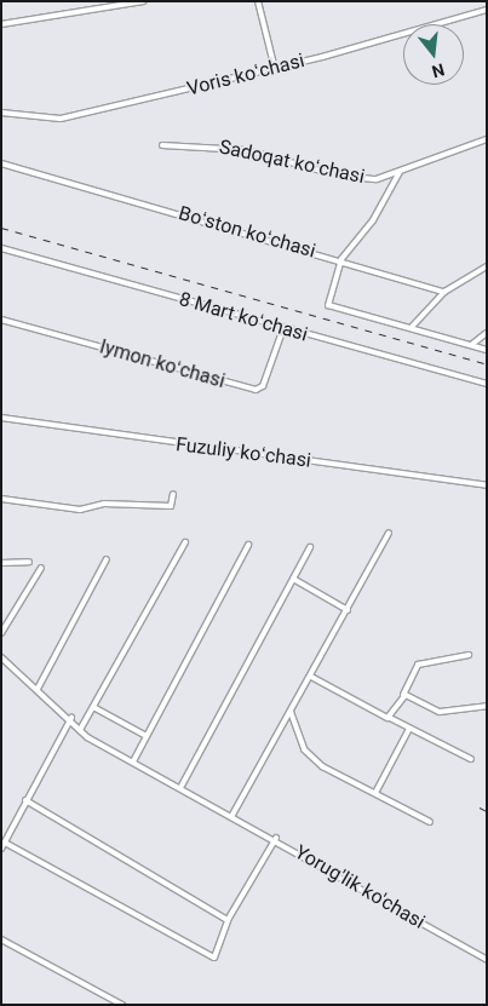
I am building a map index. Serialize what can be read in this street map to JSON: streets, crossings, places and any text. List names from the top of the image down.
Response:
{
  "streets": {
    "street": [
      "Voris koʻchasi",
      "Sadoqat koʻchasi",
      "Boʻston koʻchasi",
      "8 Mart koʻchasi",
      "Iymon koʻchasi",
      "Fuzuliy koʻchasi",
      "Yorug'lik ko'chasi"
    ]
  },
  "crossings": [
    ["8 Mart koʻchasi", "Iymon koʻchasi"]
  ],
  "north": "bottom"
}
